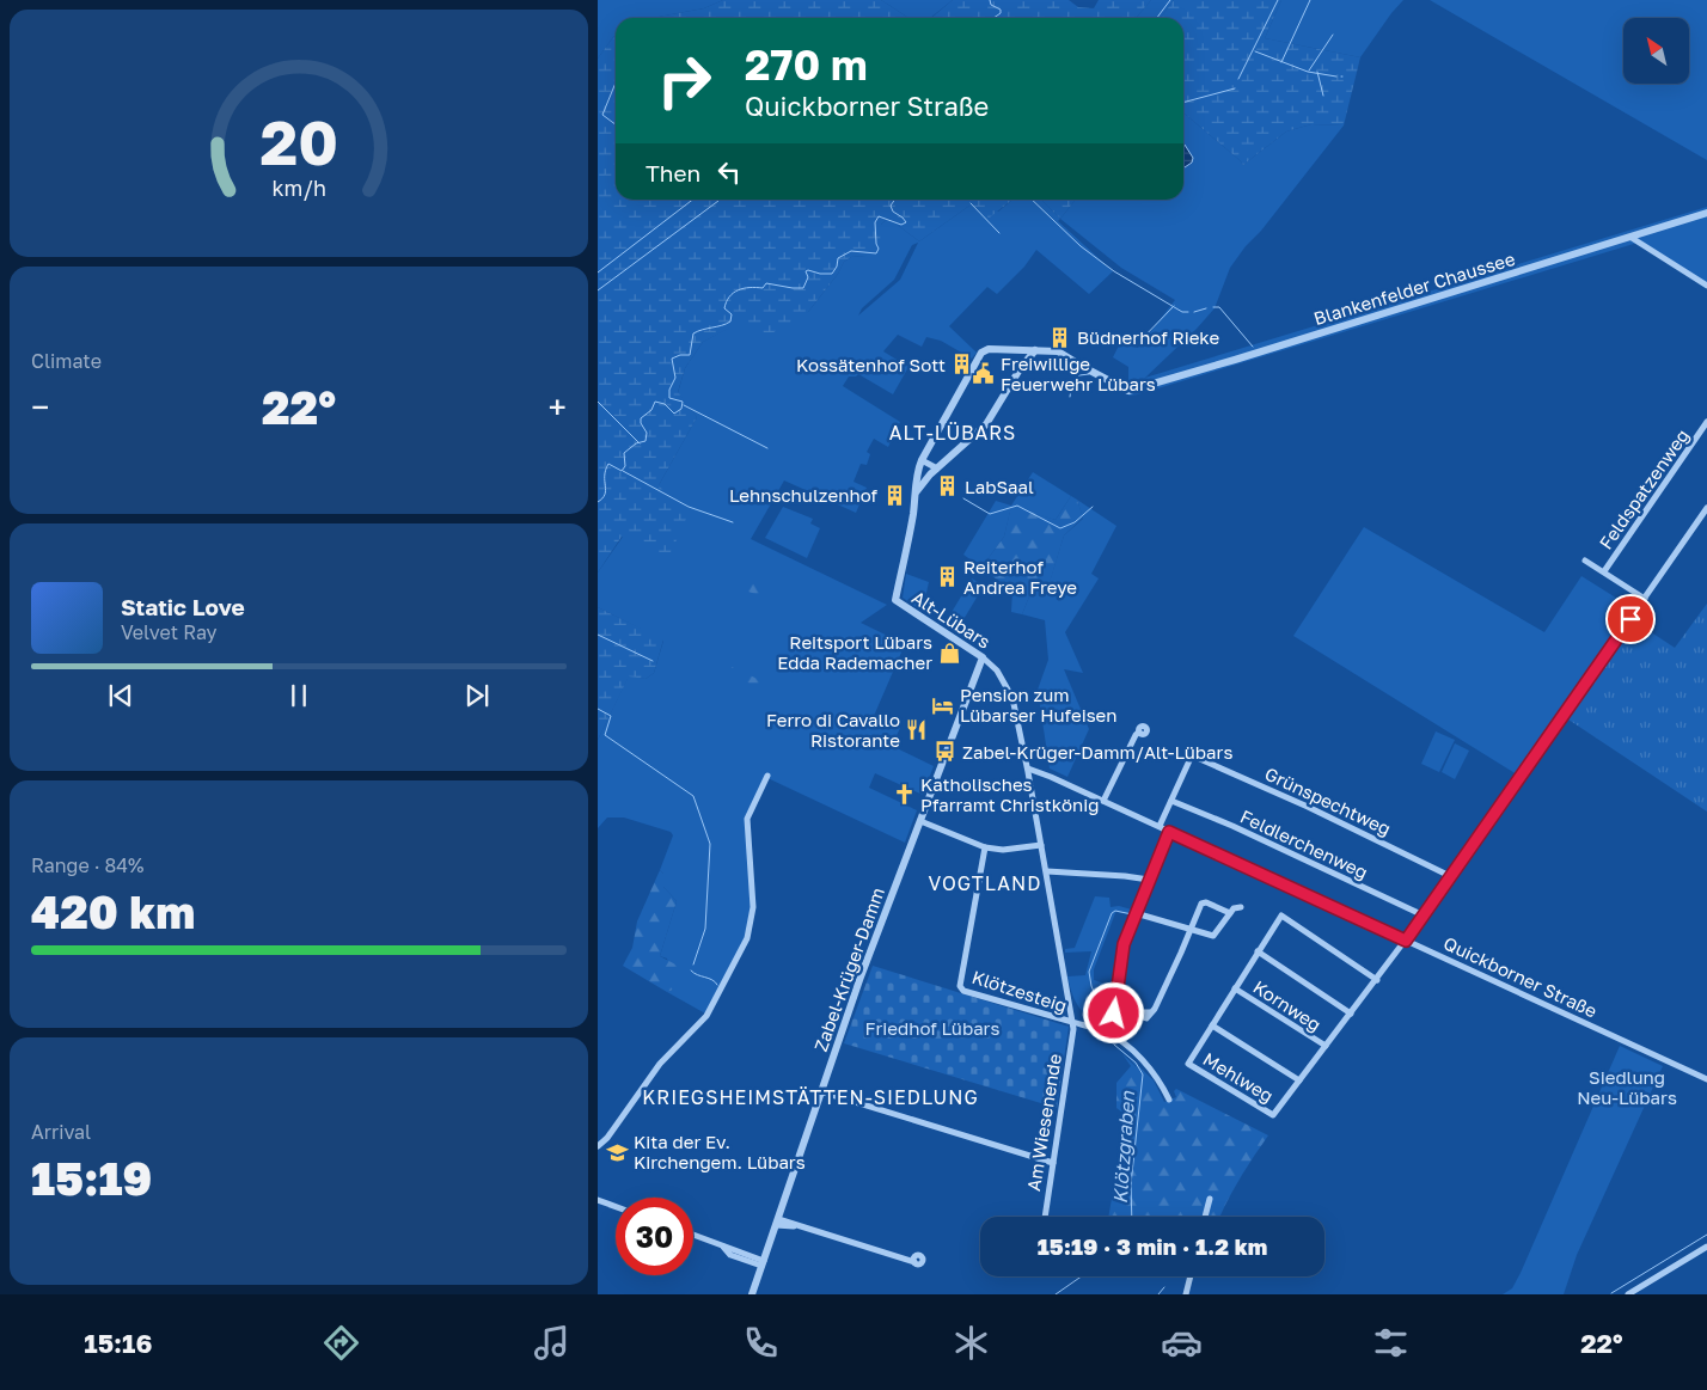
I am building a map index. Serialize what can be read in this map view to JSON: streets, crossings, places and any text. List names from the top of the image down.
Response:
{
  "streets": {
    "street": [
      "Blankenfelder Chaussee",
      "Feldspatzenweg",
      "Alt-Lübars",
      "Grünspechtweg",
      "Feldlerchenweg",
      "Zabel-Krüger-Damm",
      "Quickborner Straße",
      "Klötzesteig",
      "Kornweg",
      "Mehlweg",
      "Am Wiesenende"
    ]
  },
  "crossings": [
    ["Blankenfelder Chaussee", "Alt-Lübars"],
    ["Alt-Lübars", "Zabel-Krüger-Damm"],
    ["Alt-Lübars", "Quickborner Straße"],
    ["Alt-Lübars", "Am Wiesenende"],
    ["Grünspechtweg", "Feldlerchenweg"],
    ["Klötzesteig", "Am Wiesenende"]
  ],
  "districts": ["ALT-LÜBARS", "VOGTLAND", "KRIEGSHEIMSTÄTTEN-SIEDLUNG"],
  "water": ["Klötzgraben"],
  "parks": ["Friedhof Lübars", "Siedlung Neu-Lübars"],
  "places": {
    "building": [
      "Büdnerhof Rieke",
      "Kossätenhof Sott",
      "LabSaal",
      "Lehnschulzenhof",
      "Reiterhof Andrea Freye"
    ],
    "public building": ["Freiwillige Feuerwehr Lübars"],
    "shop": ["Reitsport Lübars Edda Rademacher"],
    "hotel": ["Pension zum Lübarser Hufeisen"],
    "restaurant": ["Ferro di Cavallo Ristorante"],
    "bus stop": ["Zabel-Krüger-Damm/Alt-Lübars"],
    "church": ["Katholisches Pfarramt Christkönig"],
    "school or university": ["Kita der Ev. Kirchengem. Lübars"]
  },
  "north": "top left",
  "page": {
    "turn": ["270 m", "Quickborner Straße"],
    "then": "Then",
    "tile": [
      "Climate",
      ["Range · 84%", "420 km"],
      ["Arrival", "15:19"]
    ],
    "heat": ["−", "22°", "+"],
    "song": ["Static Love", "Velvet Ray"],
    "limit": "30",
    "trip": "15:19 · 3 min · 1.2 km",
    "tabs": ["15:16", "22°"],
    "gauge": ["20", "km/h"]
  }
}
